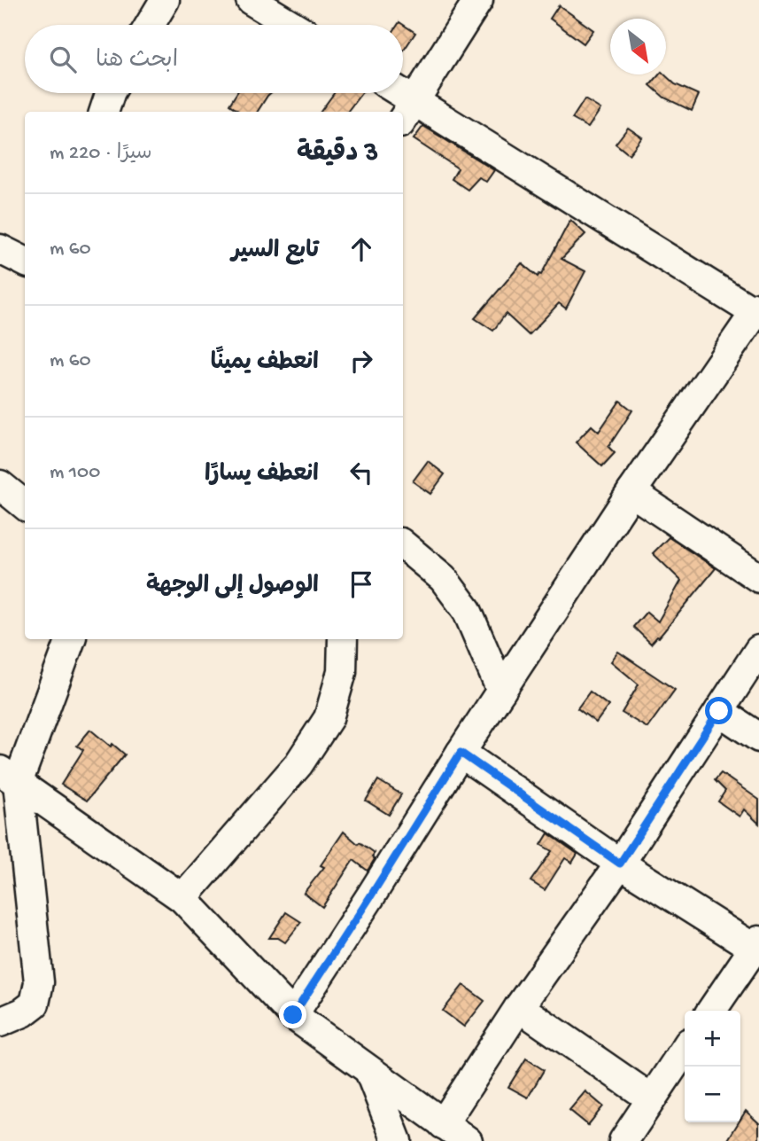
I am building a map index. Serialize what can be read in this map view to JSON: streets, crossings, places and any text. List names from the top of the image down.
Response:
{
  "north": "bottom right",
  "page": {
    "search": "ابحث هنا",
    "heading": ["3 دقيقة", "سيرًا · 220 m"],
    "list": [
      ["تابع السير", "60 m"],
      ["انعطف يمينًا", "60 m"],
      ["انعطف يسارًا", "100 m"],
      "الوصول إلى الوجهة"
    ],
    "map_buttons": ["+", "−"]
  }
}
